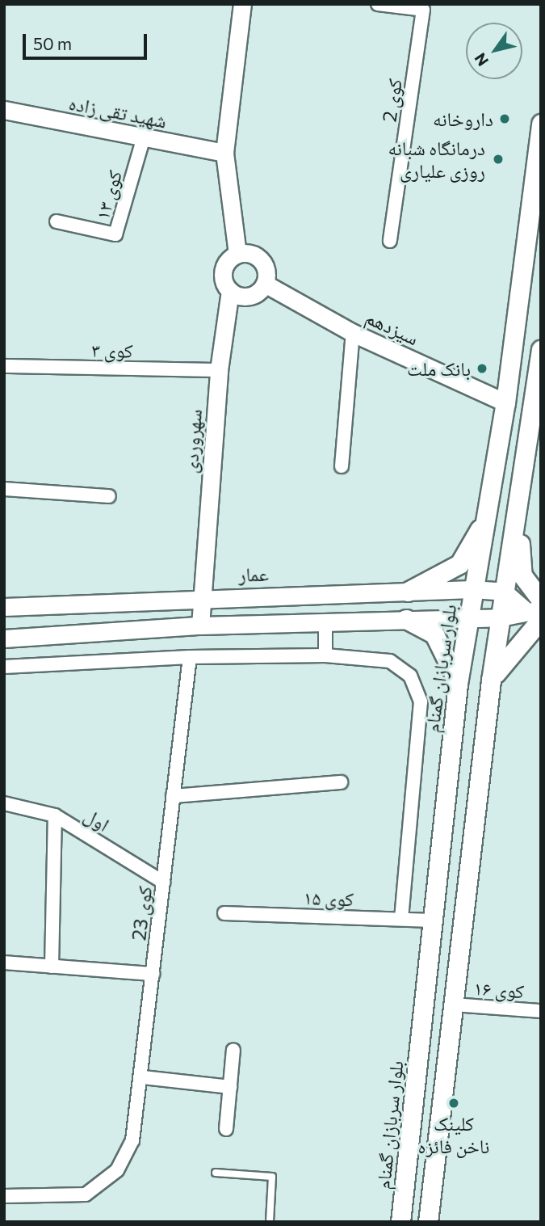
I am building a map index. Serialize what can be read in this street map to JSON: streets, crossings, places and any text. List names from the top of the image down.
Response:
{
  "streets": {
    "main road": ["بلوار سربازان گمنام"],
    "street": [
      "کوی 2",
      "شهید تقی زاده",
      "کوی ۱۳",
      "سیزدهم",
      "کوی ۳",
      "سهروردی",
      "عمار",
      "اول",
      "کوی ۱۵",
      "کوی 23",
      "کوی ۱۶"
    ]
  },
  "crossings": [
    ["شهید تقی زاده", "کوی ۱۳"],
    ["سیزدهم", "سهروردی"],
    ["سیزدهم", "بلوار سربازان گمنام"],
    ["کوی ۳", "سهروردی"],
    ["سهروردی", "عمار"],
    ["عمار", "بلوار سربازان گمنام"],
    ["بلوار سربازان گمنام", "کوی ۱۵"],
    ["اول", "کوی 23"]
  ],
  "places": [
    "داروخانه",
    "درمانگاه شبانه روزی علیاری",
    "بانک ملت",
    "کلینک ناخن فائزه"
  ],
  "scale_bar": "50 m",
  "north": "bottom left"
}
